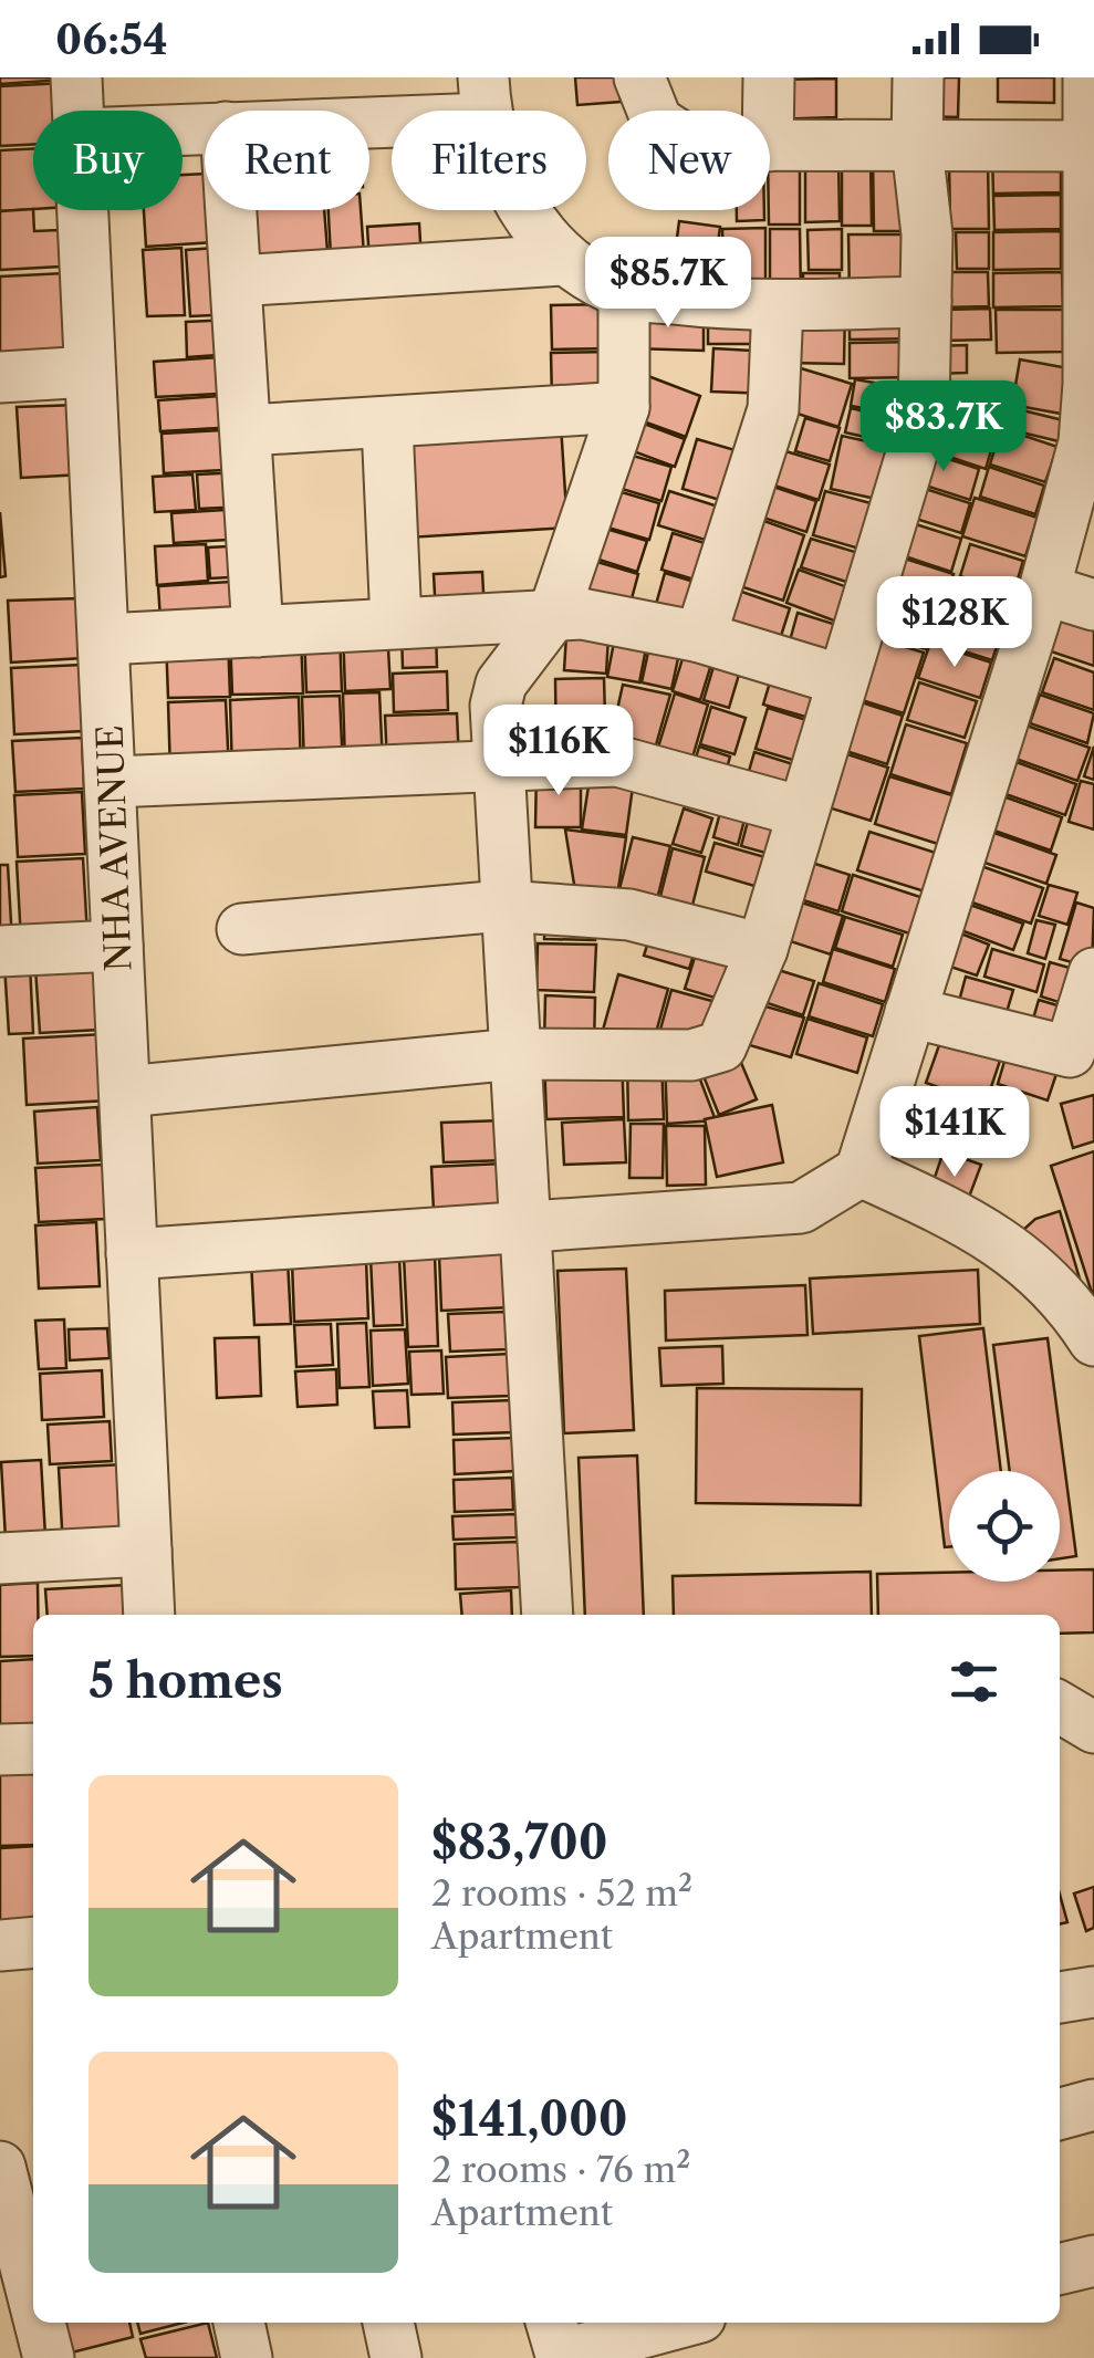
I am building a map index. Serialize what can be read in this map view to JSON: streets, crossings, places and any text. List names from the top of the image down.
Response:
{
  "streets": {
    "street": ["NHA AVENUE"]
  },
  "page": {
    "status": "06:54",
    "chip": [
      "Buy",
      "Rent",
      "Filters",
      "New"
    ],
    "price": [
      "$85.7K",
      "$83.7K",
      "$128K",
      "$116K",
      "$141K"
    ],
    "heading": "5 homes",
    "list": [
      {
        "name": "$83,700",
        "note": "2 rooms · 52 m² · Apartment"
      },
      {
        "name": "$141,000",
        "note": "2 rooms · 76 m² · Apartment"
      }
    ]
  }
}
